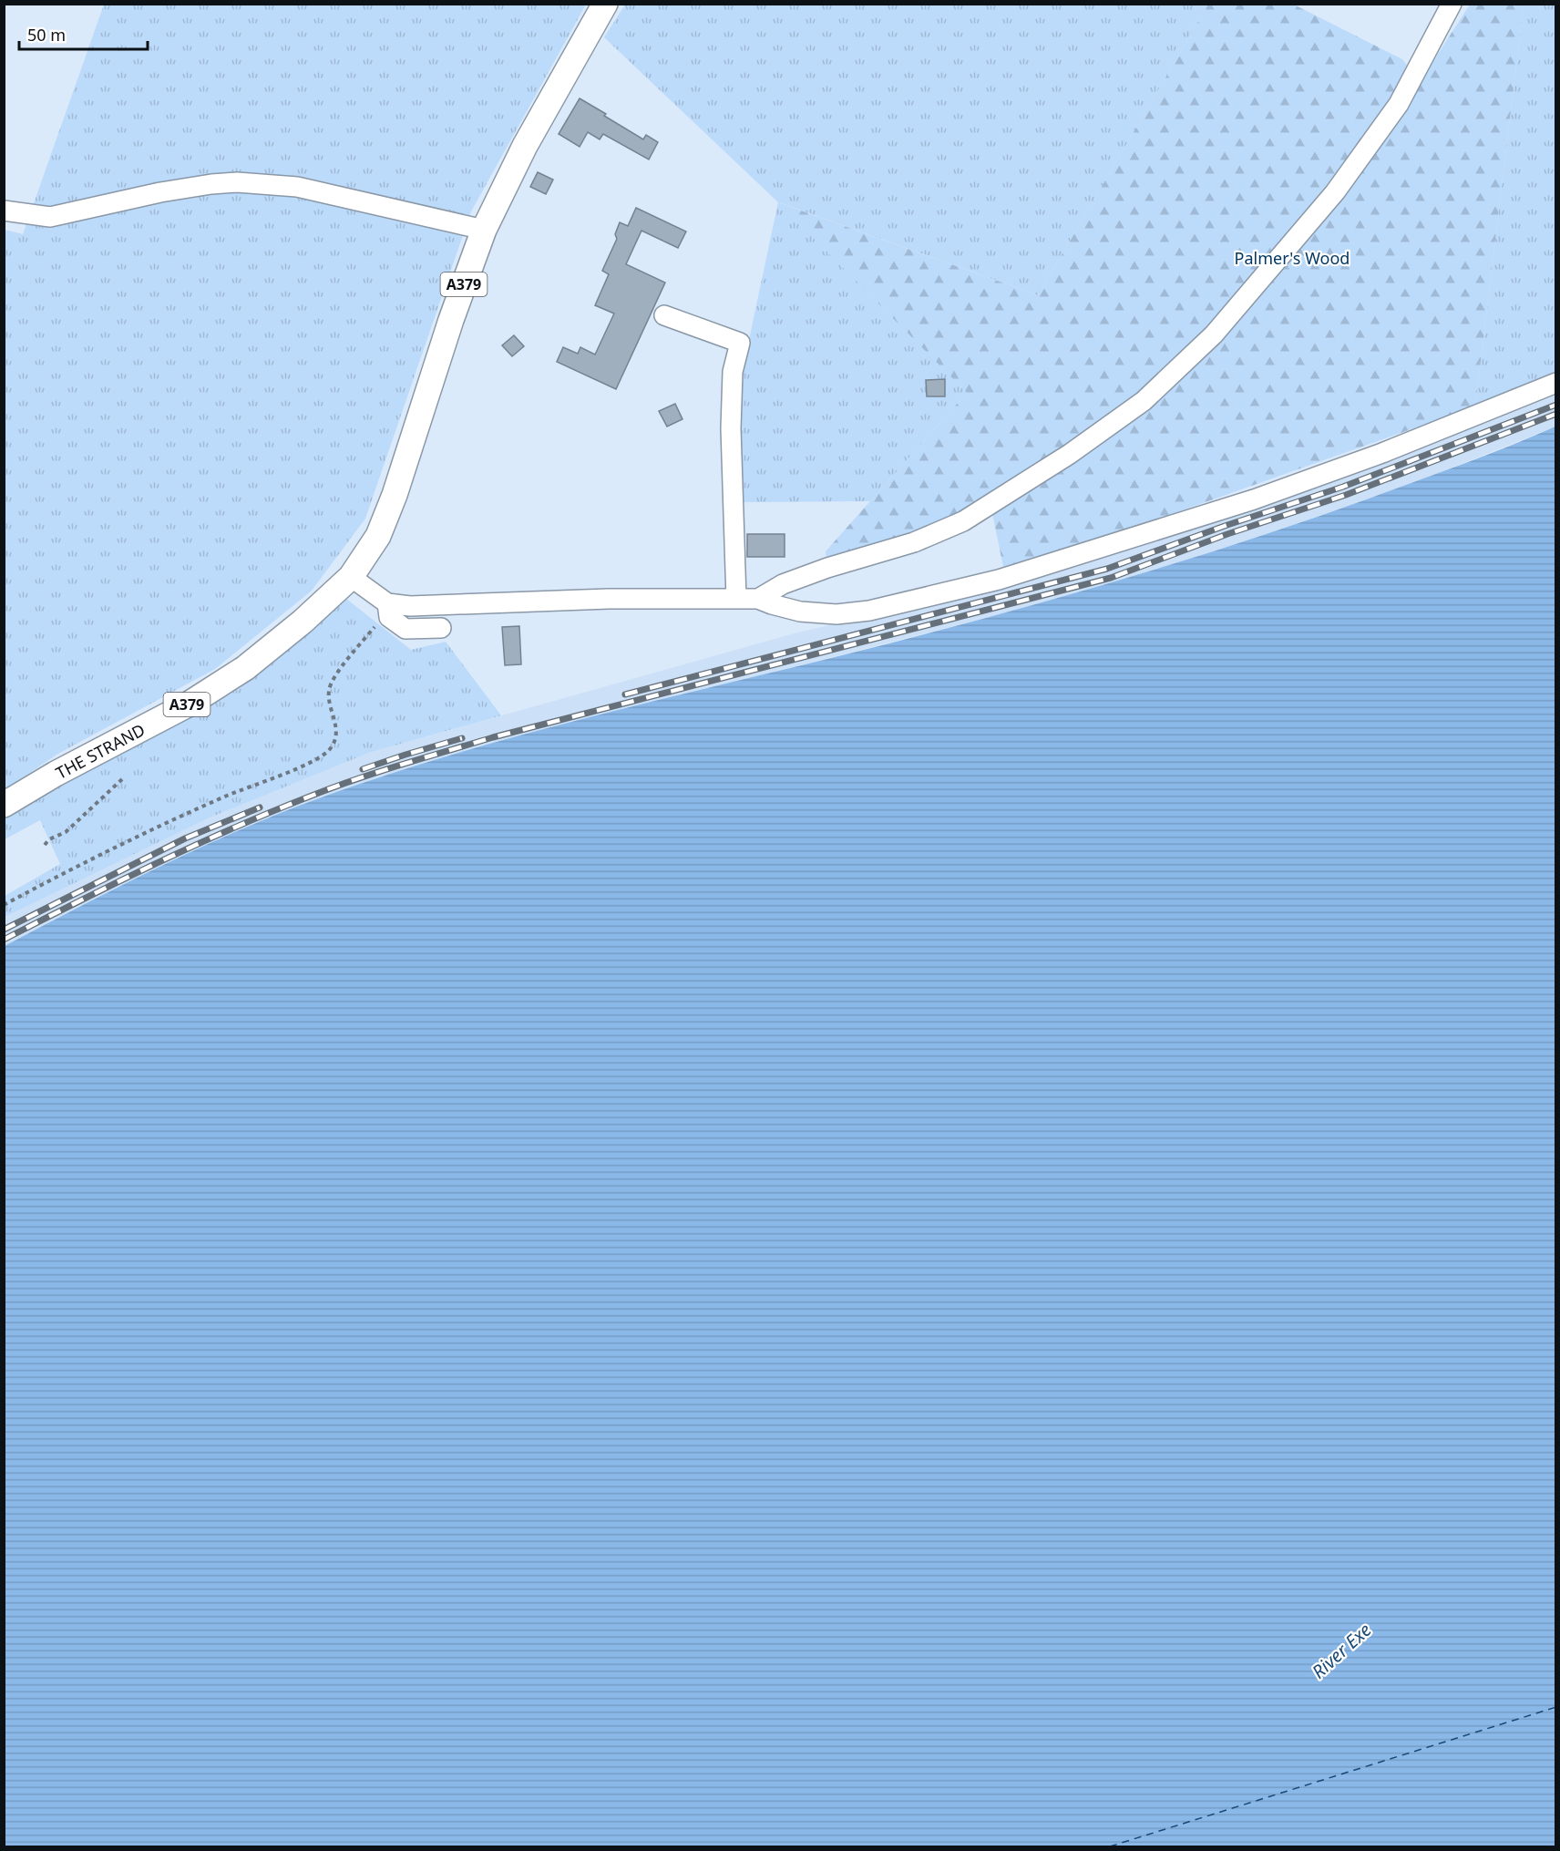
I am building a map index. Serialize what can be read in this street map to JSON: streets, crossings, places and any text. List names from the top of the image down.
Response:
{
  "streets": {
    "main road": ["A379", "THE STRAND"]
  },
  "crossings": [
    ["A379", "THE STRAND"]
  ],
  "water": ["River Exe"],
  "parks": ["Palmer's Wood"],
  "scale_bar": "50 m"
}
